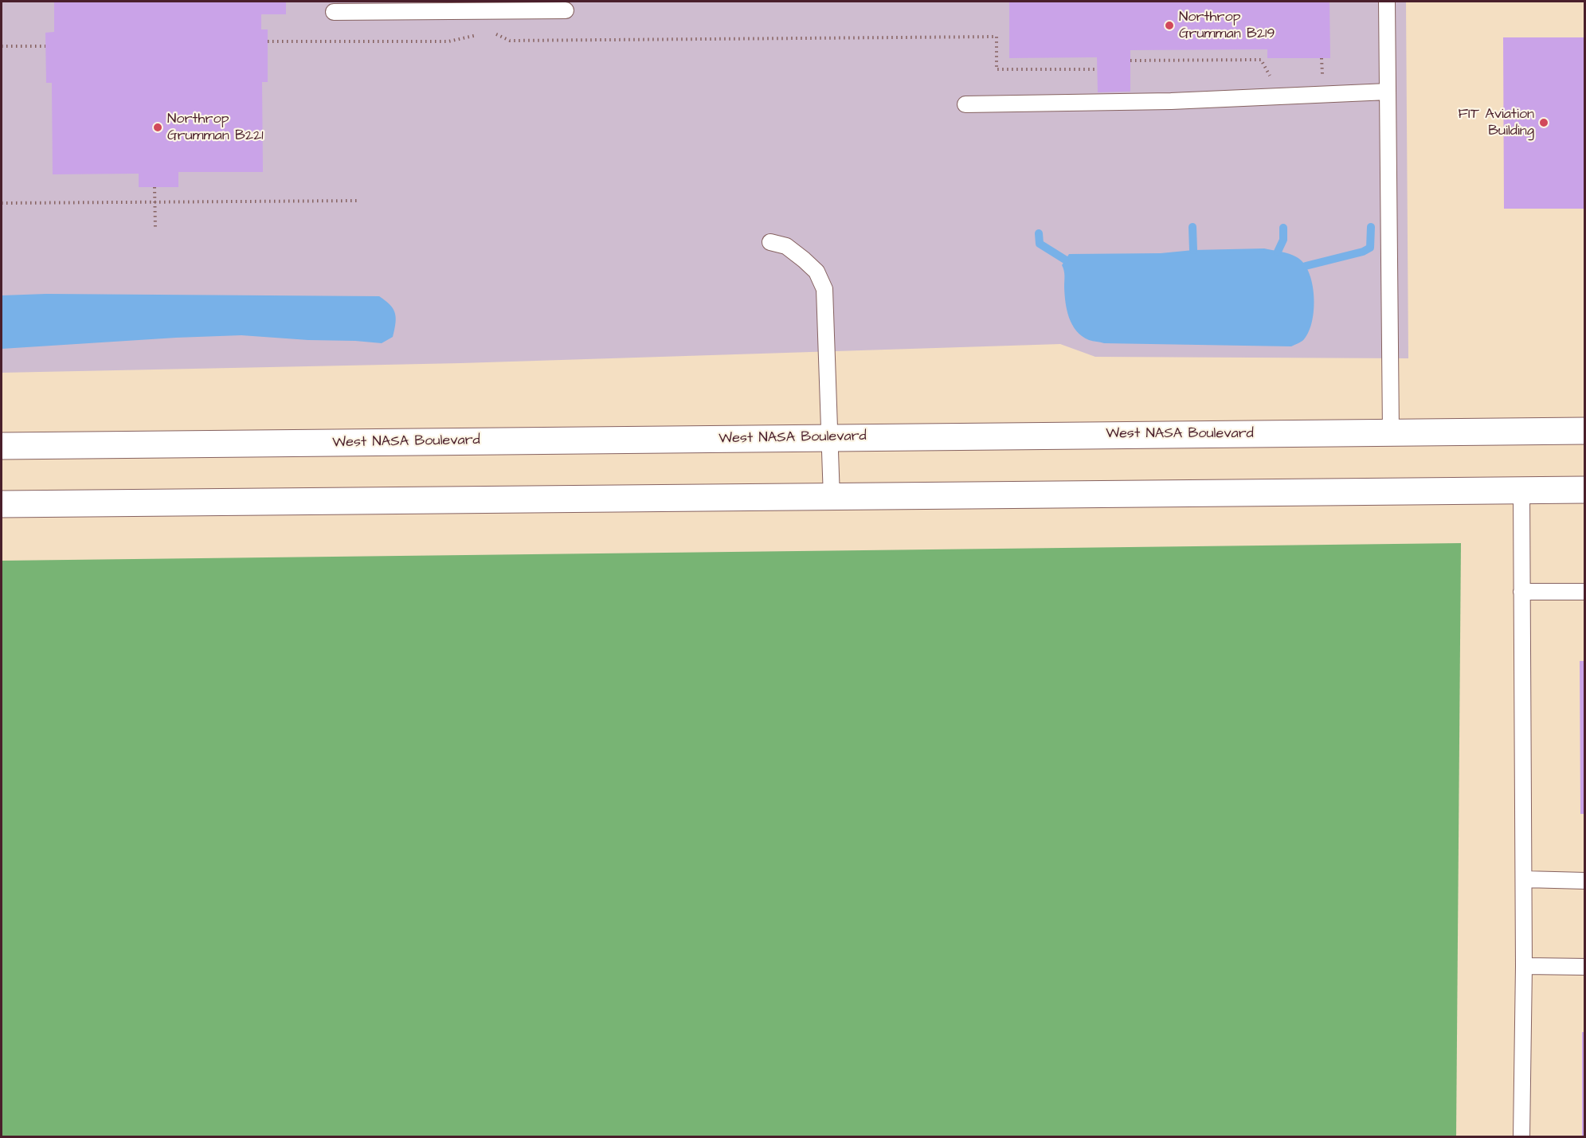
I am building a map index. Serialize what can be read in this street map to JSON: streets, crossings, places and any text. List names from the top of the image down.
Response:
{
  "streets": {
    "main road": ["West NASA Boulevard"]
  },
  "places": ["Northrop Grumman B219", "FIT Aviation Building", "Northrop Grumman B221"]
}
